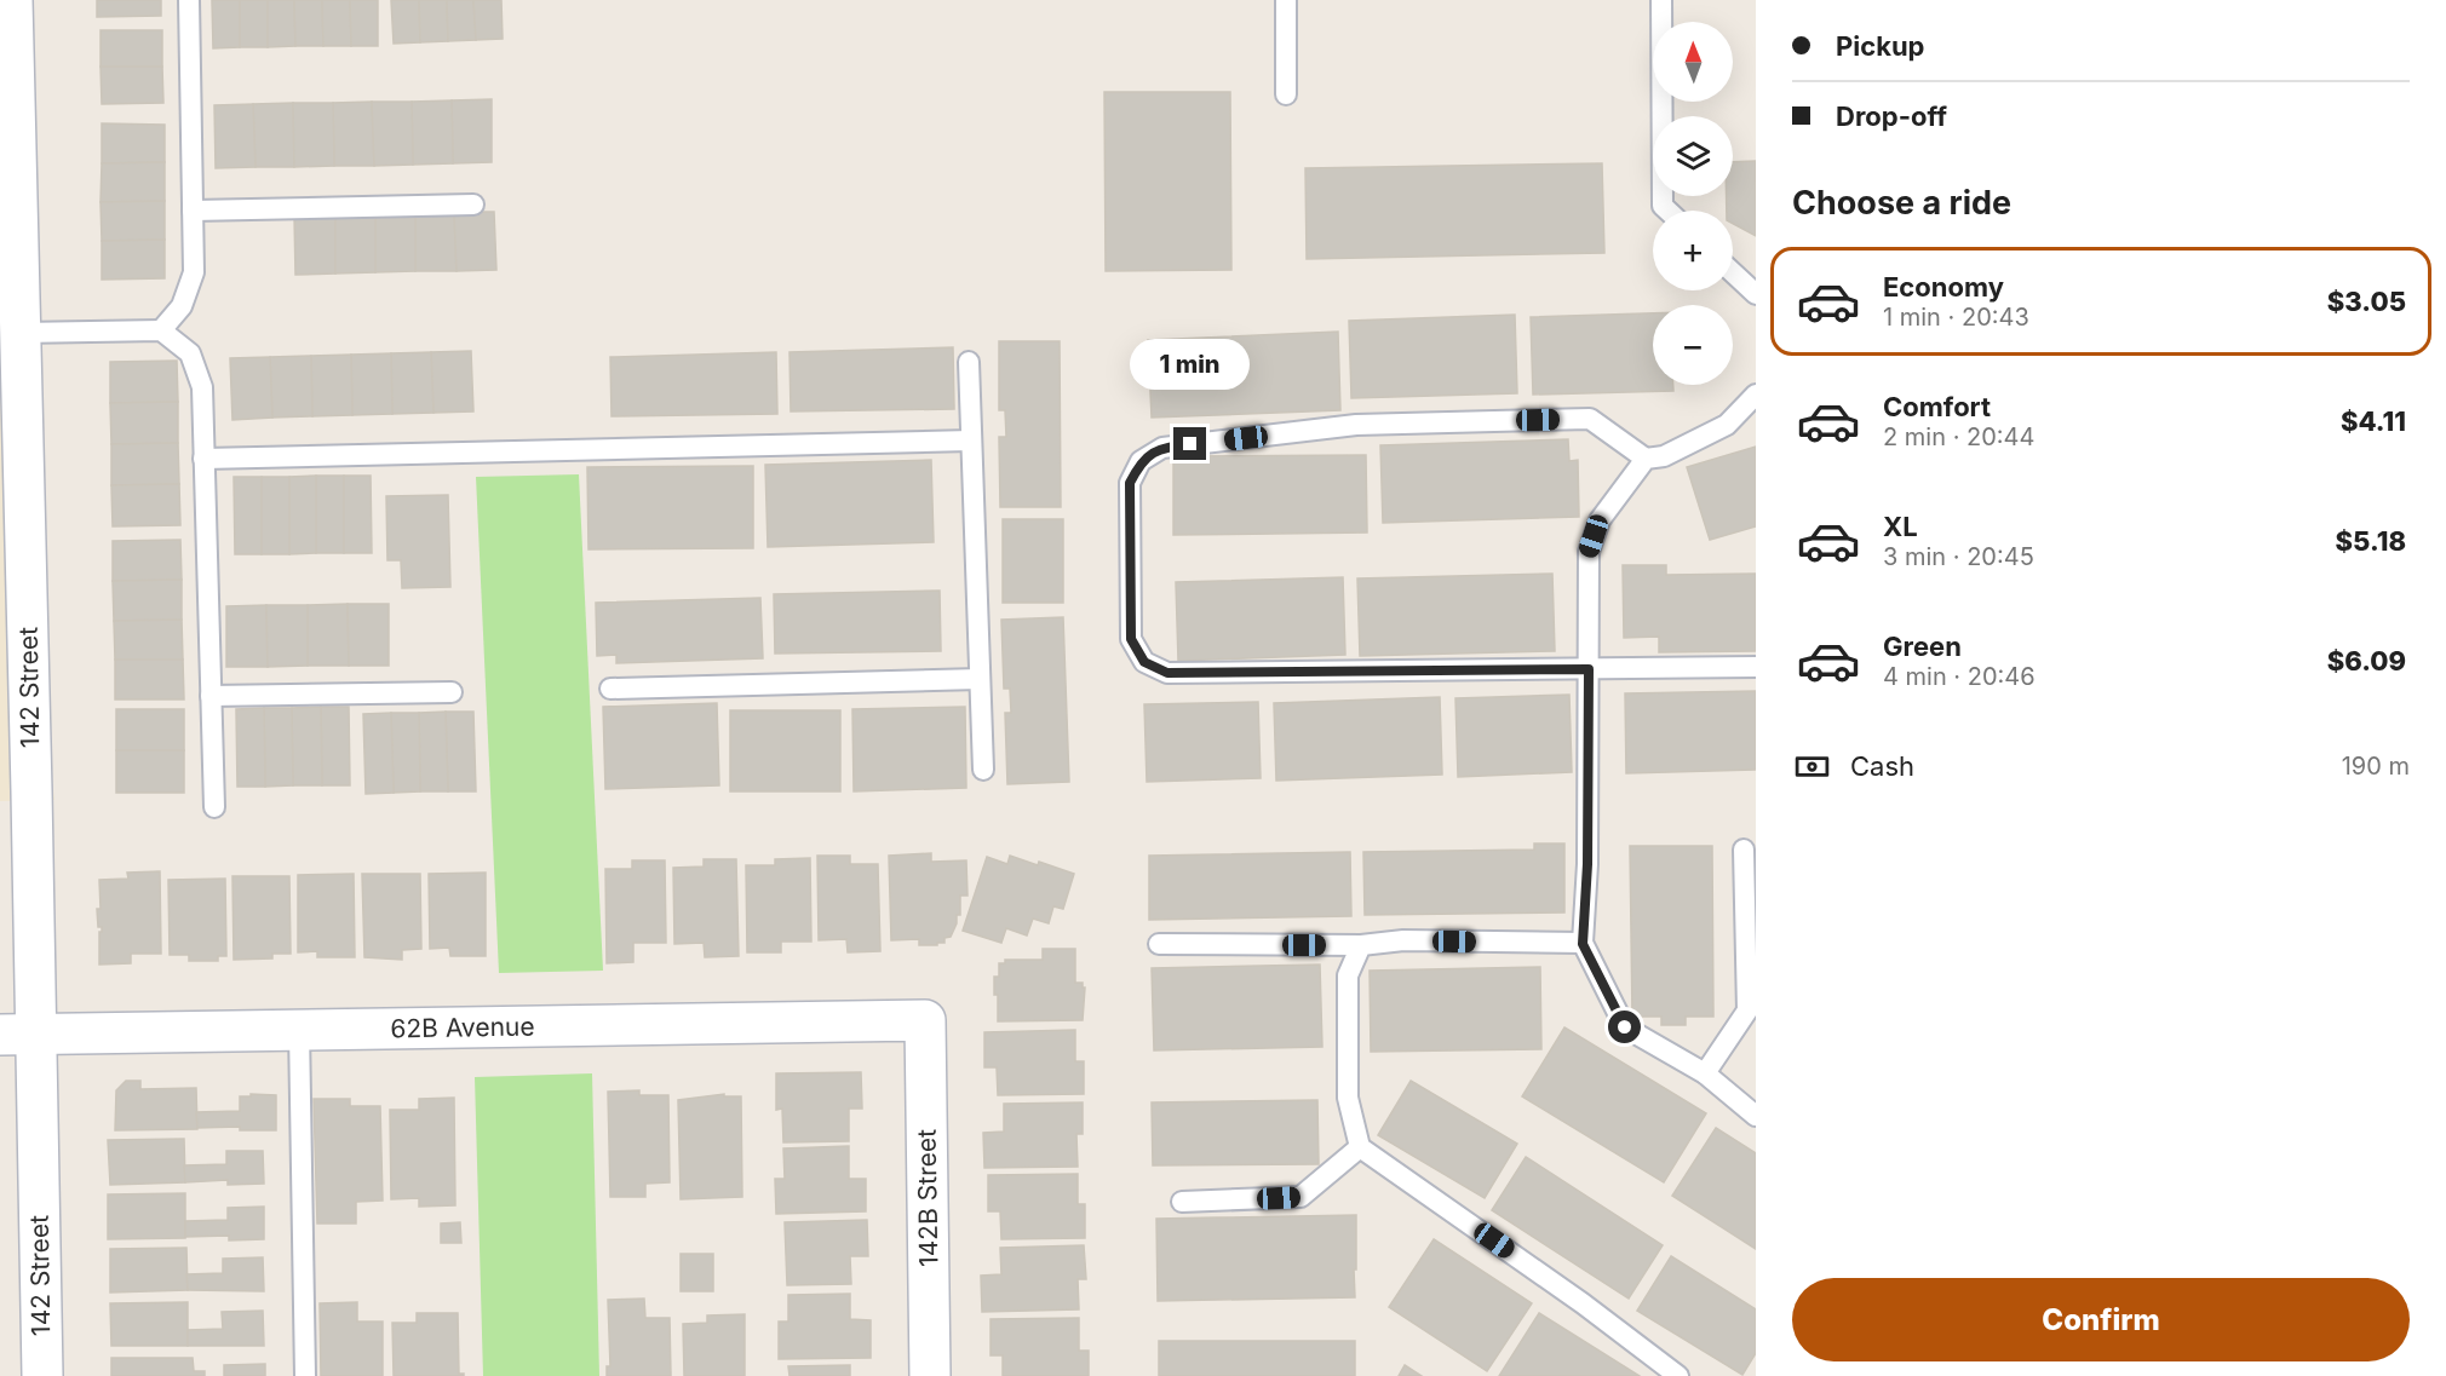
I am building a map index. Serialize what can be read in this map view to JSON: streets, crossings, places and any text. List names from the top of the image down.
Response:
{
  "streets": {
    "street": ["142 Street", "62B Avenue", "142B Street"]
  },
  "crossings": [
    ["142 Street", "62B Avenue"],
    ["62B Avenue", "142B Street"]
  ],
  "north": "top",
  "page": {
    "banner": ["Pickup", "Drop-off"],
    "map_buttons": ["+", "−"],
    "heading": "Choose a ride",
    "list": [
      {
        "name": "Economy",
        "note": "1 min · 20:43",
        "value": "$3.05"
      },
      {
        "name": "Comfort",
        "note": "2 min · 20:44",
        "value": "$4.11"
      },
      {
        "name": "XL",
        "note": "3 min · 20:45",
        "value": "$5.18"
      },
      {
        "name": "Green",
        "note": "4 min · 20:46",
        "value": "$6.09"
      }
    ],
    "bubble": "1 min",
    "pay": ["Cash", "190 m"],
    "buttons": "Confirm"
  }
}
